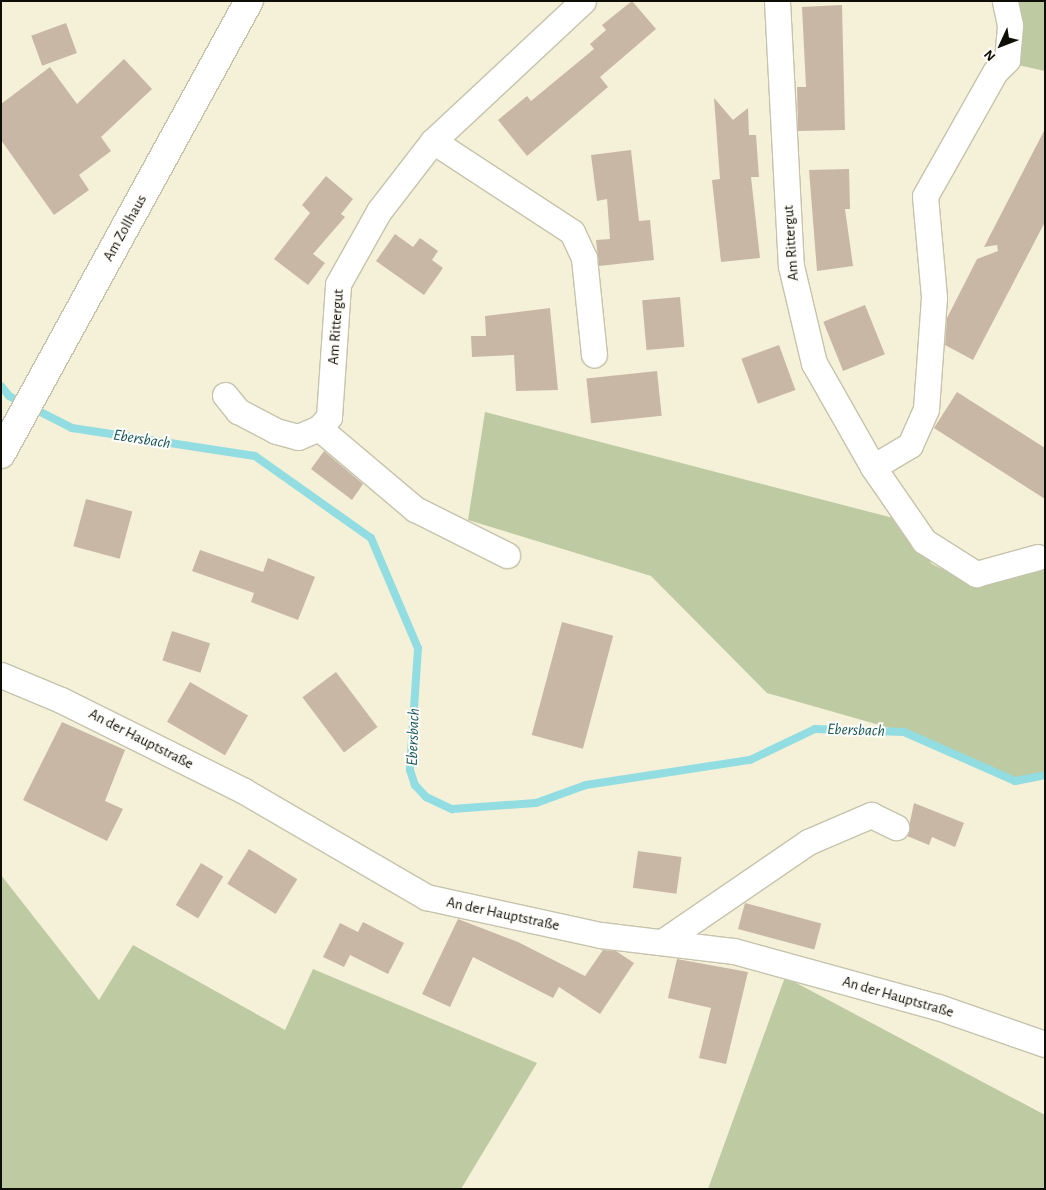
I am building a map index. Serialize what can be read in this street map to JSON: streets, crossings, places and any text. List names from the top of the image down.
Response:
{
  "streets": {
    "main road": ["Am Zollhaus"],
    "street": ["Am Rittergut", "An der Hauptstraße"]
  },
  "water": ["Ebersbach"],
  "north": "bottom left"
}
